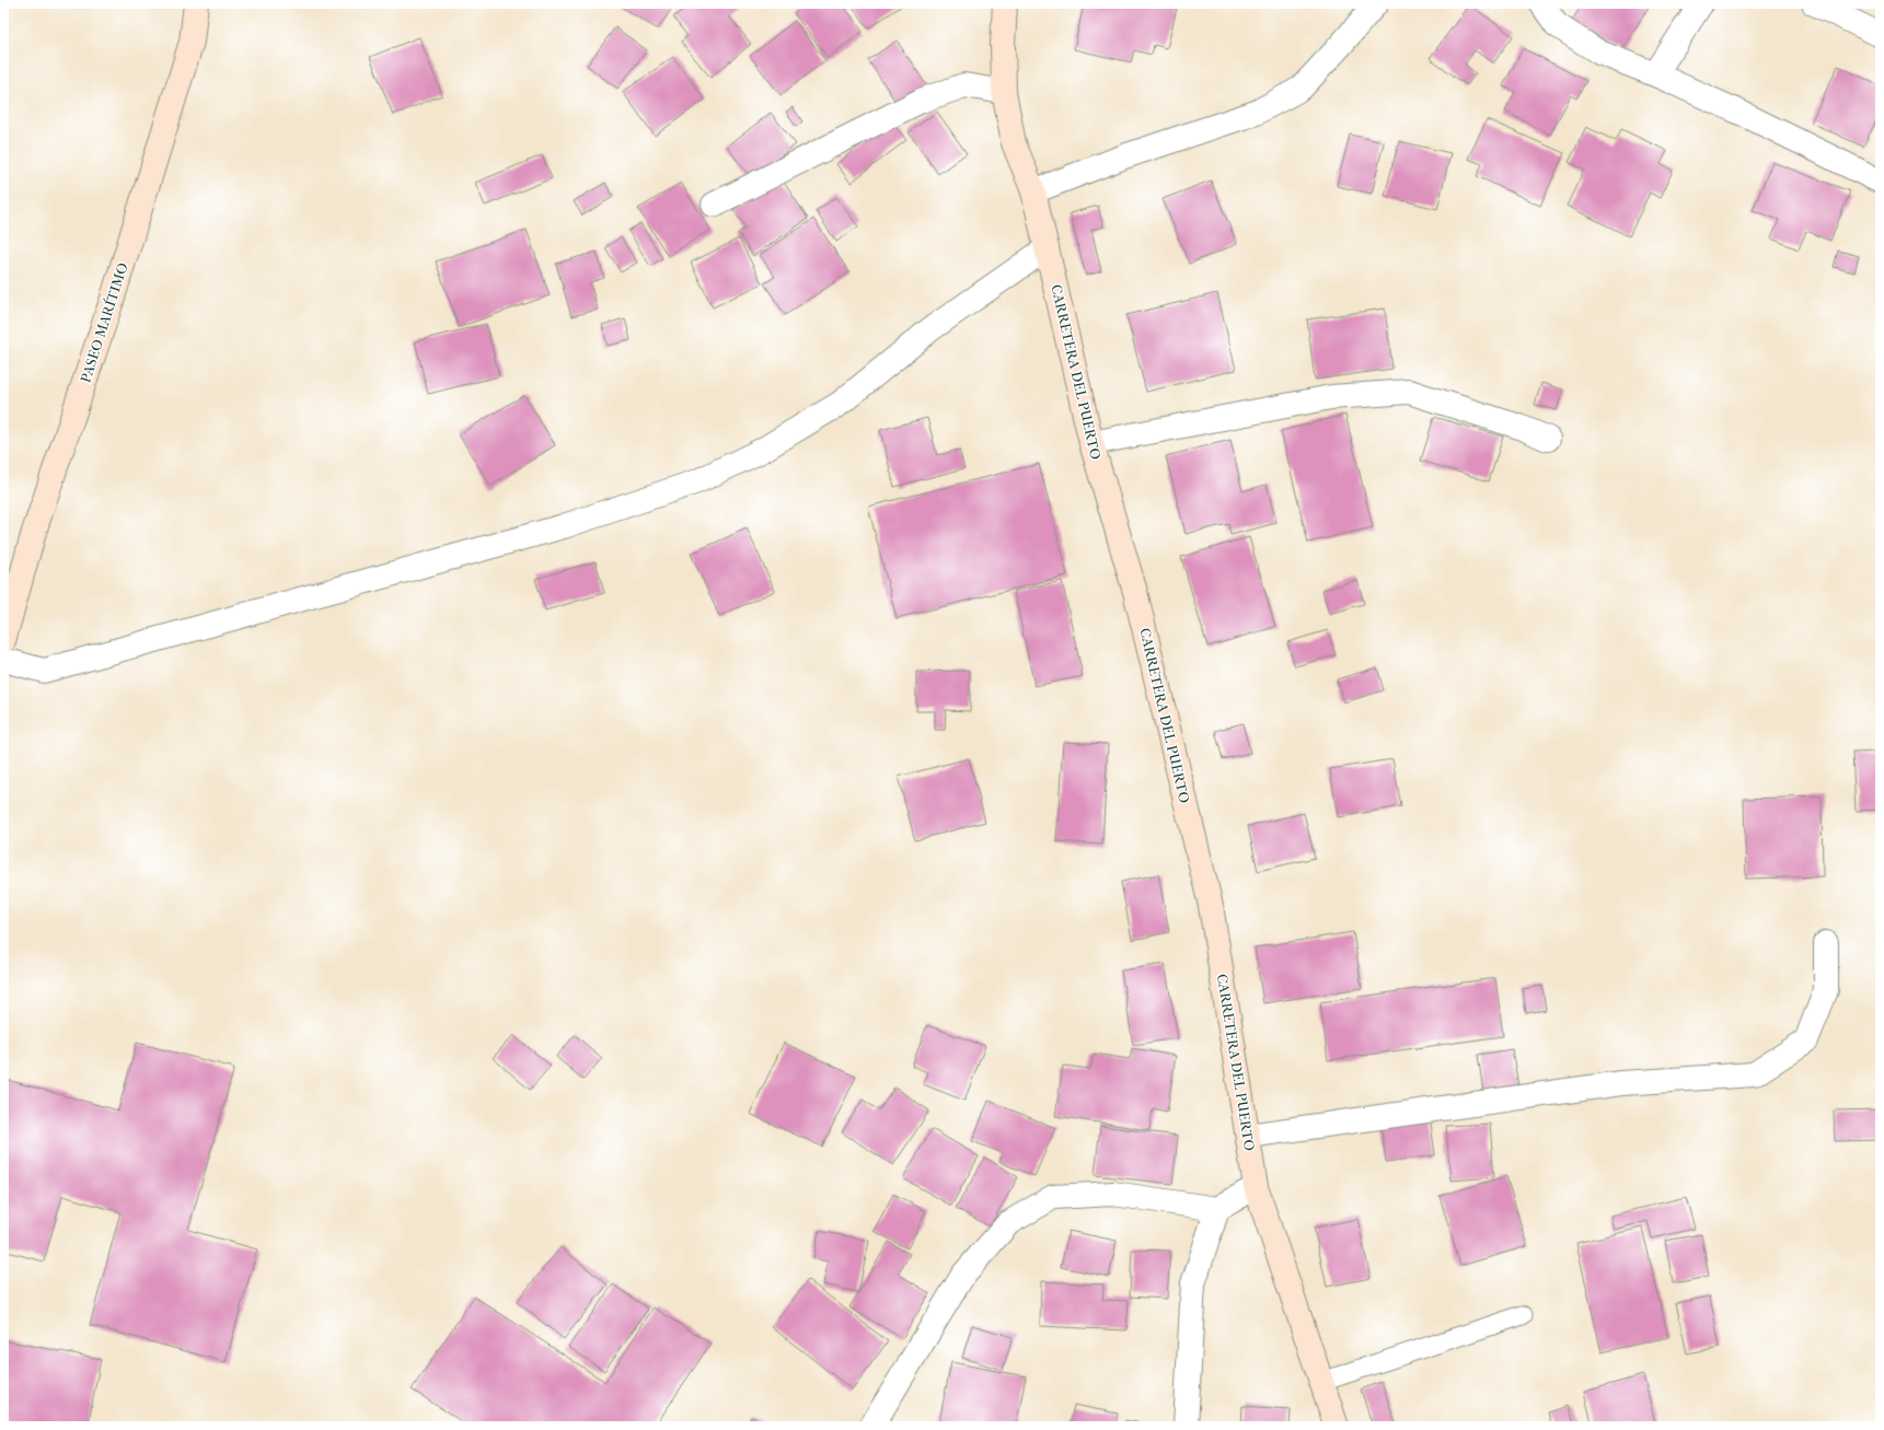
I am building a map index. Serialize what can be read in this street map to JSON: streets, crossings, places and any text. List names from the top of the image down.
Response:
{
  "streets": {
    "main road": ["PASEO MARÍTIMO", "CARRETERA DEL PUERTO"]
  }
}
